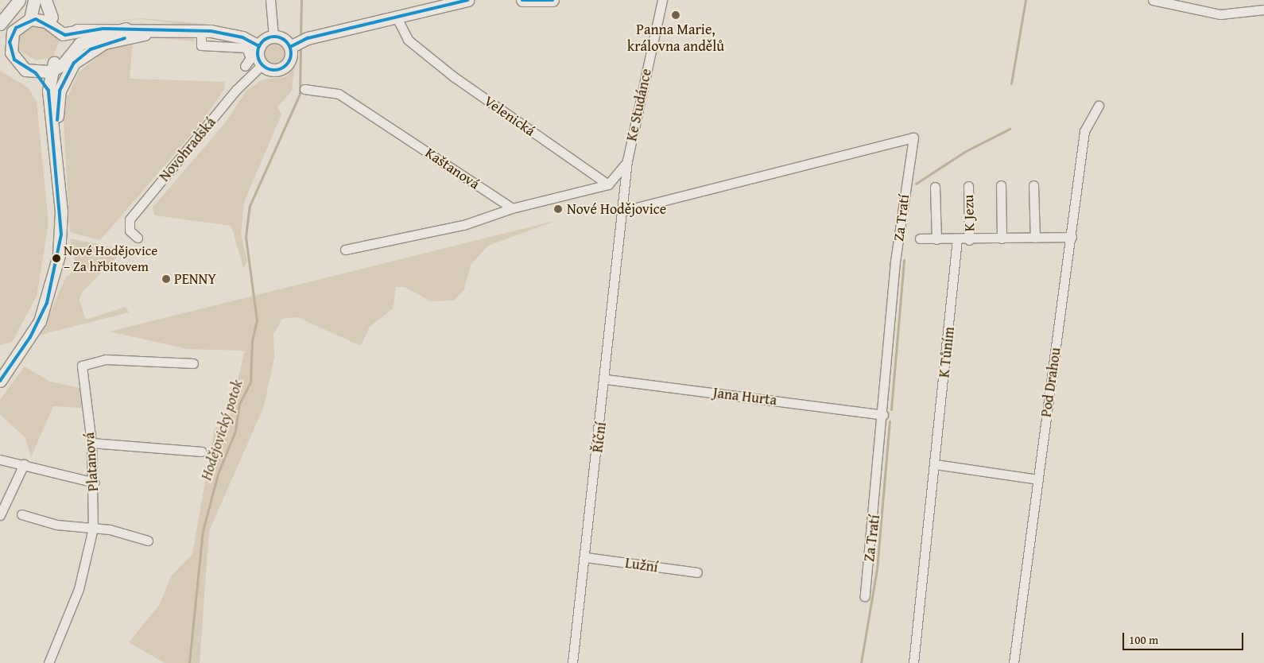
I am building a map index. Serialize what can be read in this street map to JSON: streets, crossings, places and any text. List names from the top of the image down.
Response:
{
  "streets": {
    "street": [
      "Ke Studánce",
      "Velenická",
      "Novohradská",
      "Kaštanová",
      "K Jezu",
      "Za Tratí",
      "K Tůním",
      "Pod Drahou",
      "Jana Hurta",
      "Říční",
      "Platanová",
      "Lužní"
    ]
  },
  "crossings": [
    ["Ke Studánce", "Za Tratí"],
    ["Ke Studánce", "Říční"],
    ["K Jezu", "K Tůním"],
    ["K Jezu", "Pod Drahou"],
    ["Za Tratí", "Jana Hurta"],
    ["Za Tratí", "Říční"],
    ["Jana Hurta", "Říční"],
    ["Říční", "Lužní"]
  ],
  "water": ["Hodějovický potok"],
  "places": [
    "Panna Marie, královna andělů",
    "Nové Hodějovice",
    "Nové Hodějovice – Za hřbitovem",
    "PENNY"
  ],
  "scale_bar": "100 m"
}
